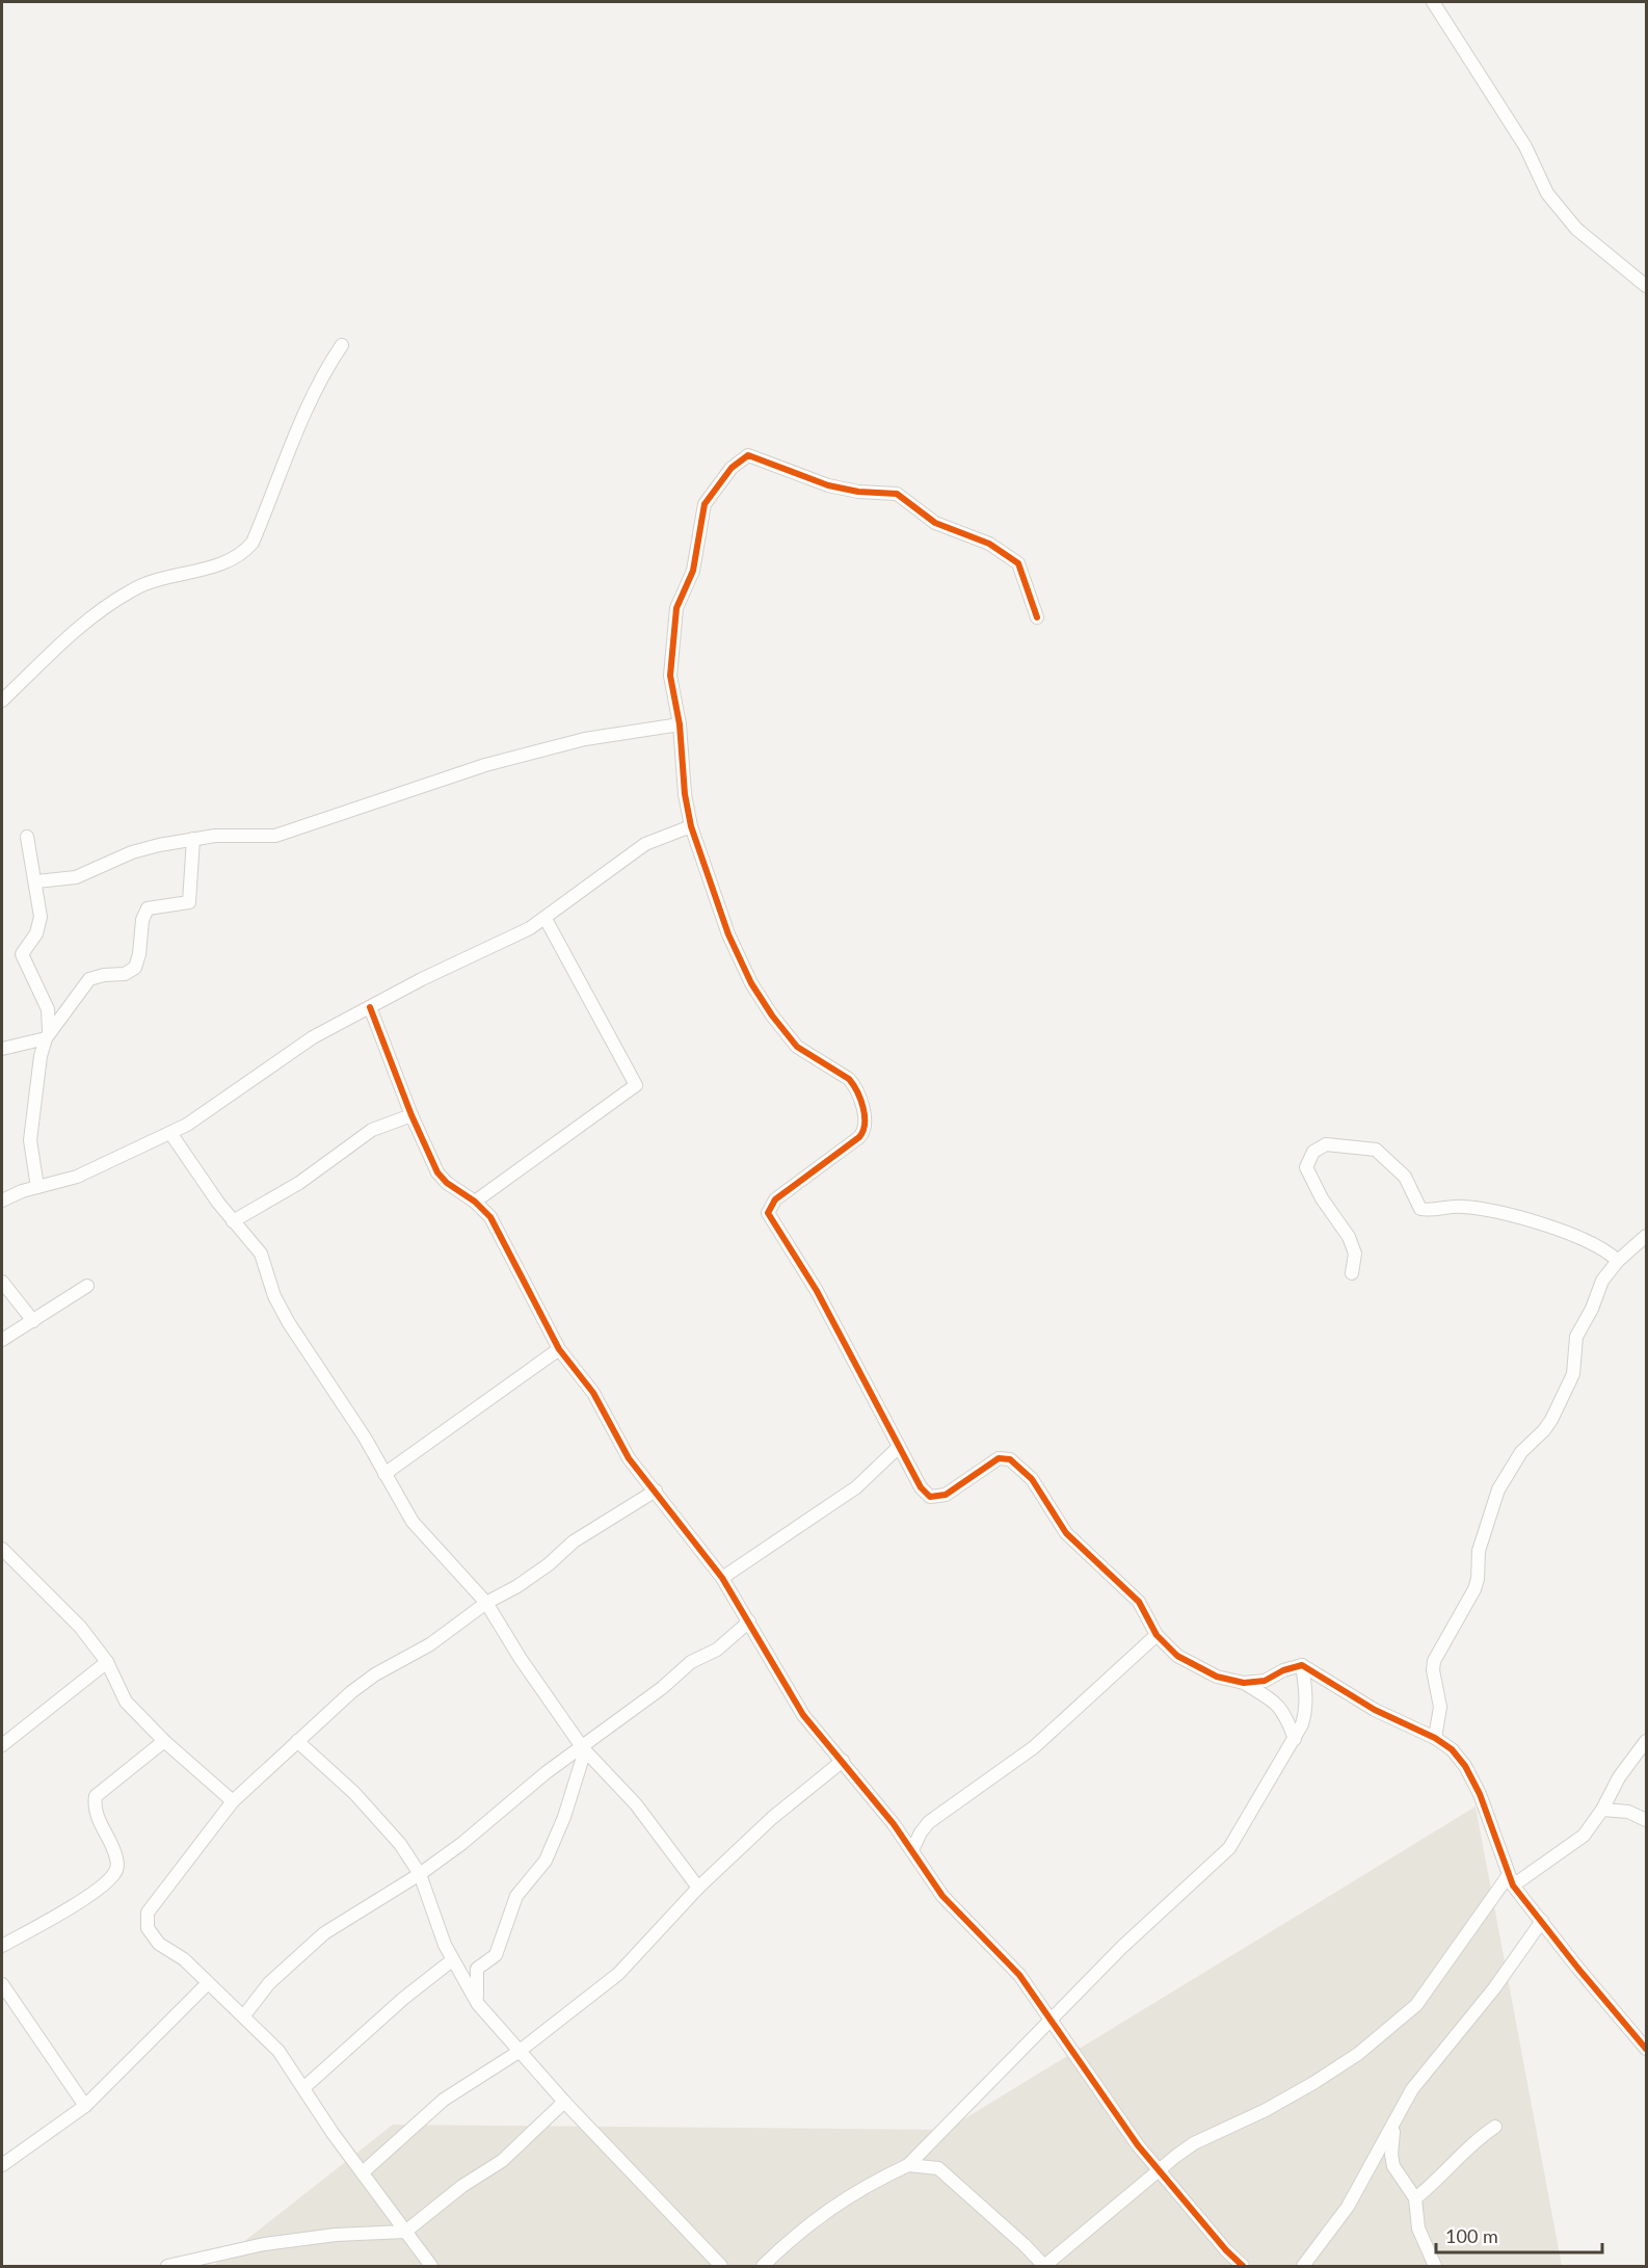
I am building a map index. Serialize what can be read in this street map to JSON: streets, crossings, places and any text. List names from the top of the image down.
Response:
{
  "scale_bar": "100 m"
}
